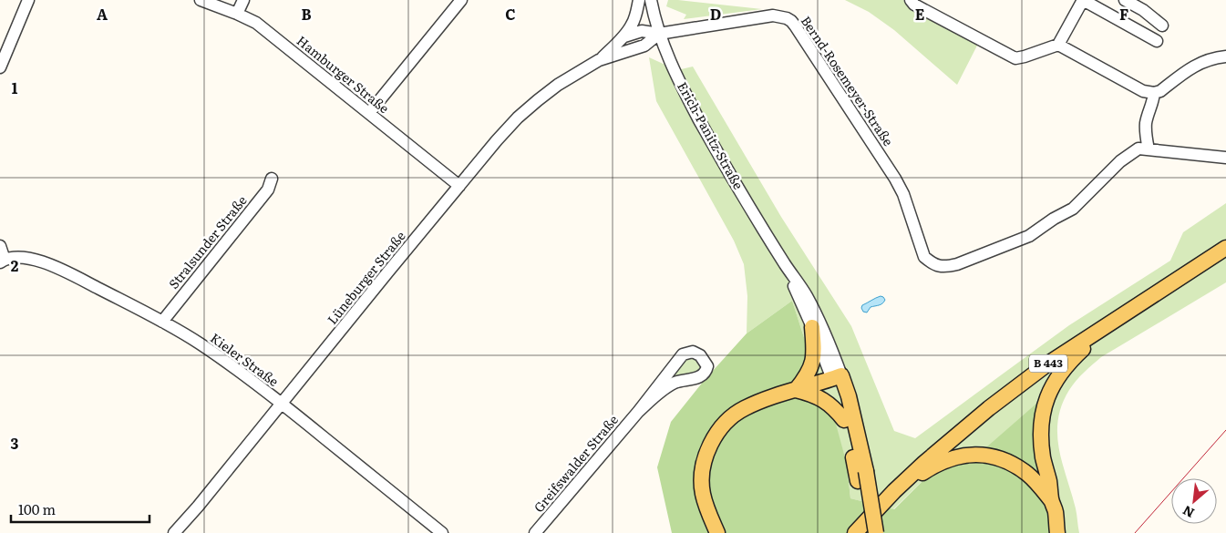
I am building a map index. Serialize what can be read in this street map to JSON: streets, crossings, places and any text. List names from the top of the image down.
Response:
{
  "streets": {
    "main road": ["Erich-Panitz-Straße", "B 443"],
    "street": [
      "Hamburger Straße",
      "Bernd-Rosemeyer-Straße",
      "Stralsunder Straße",
      "Lüneburger Straße",
      "Kieler Straße",
      "Greifswalder Straße"
    ]
  },
  "crossings": [
    ["Hamburger Straße", "Lüneburger Straße"],
    ["Bernd-Rosemeyer-Straße", "Erich-Panitz-Straße"],
    ["Bernd-Rosemeyer-Straße", "Lüneburger Straße"],
    ["Erich-Panitz-Straße", "Lüneburger Straße"],
    ["Stralsunder Straße", "Kieler Straße"],
    ["Lüneburger Straße", "Kieler Straße"]
  ],
  "scale_bar": "100 m",
  "north": "bottom left",
  "grid": {
    "columns": [
      "A",
      "B",
      "C",
      "D",
      "E",
      "F"
    ],
    "rows": ["1", "2", "3"]
  }
}
